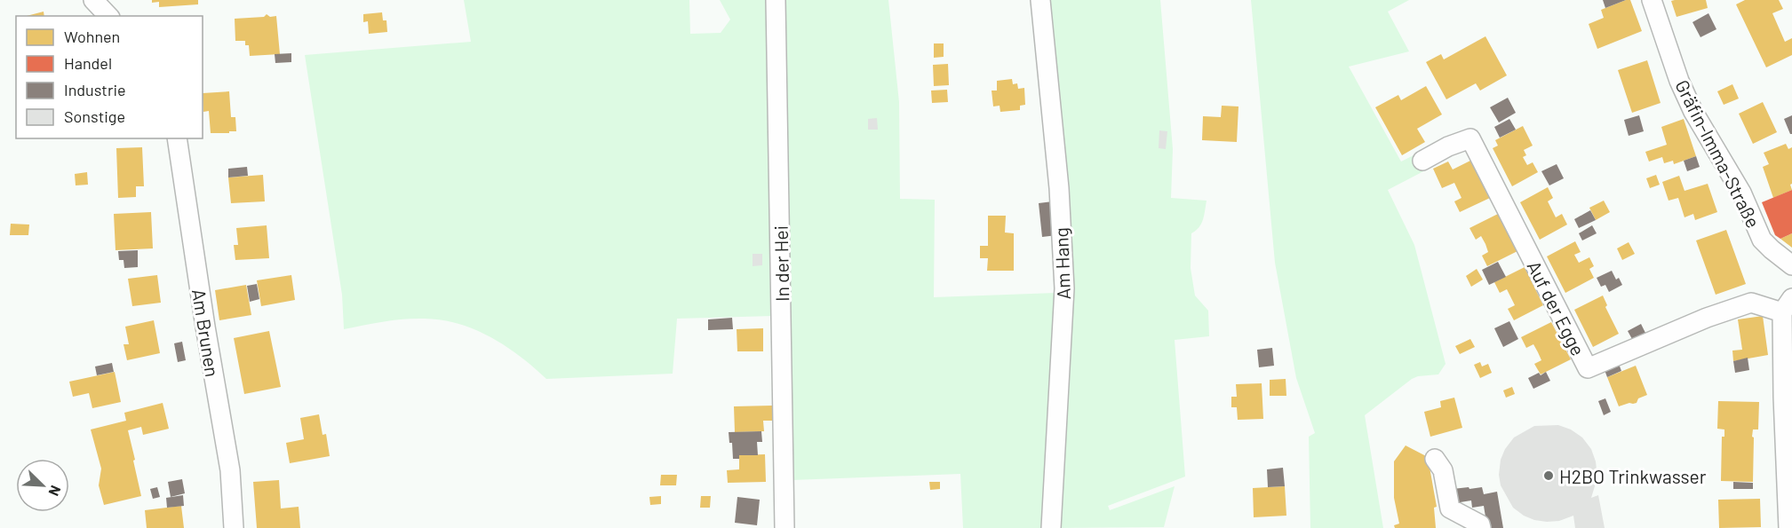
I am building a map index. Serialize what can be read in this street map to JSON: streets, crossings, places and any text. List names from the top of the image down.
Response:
{
  "streets": {
    "street": [
      "Gräfin-Imma-Straße",
      "In der Hei",
      "Am Hang",
      "Auf der Egge",
      "Am Brunen"
    ]
  },
  "places": ["H2BO Trinkwasser"],
  "legend": [
    "Wohnen",
    "Handel",
    "Industrie",
    "Sonstige"
  ],
  "north": "bottom right"
}
